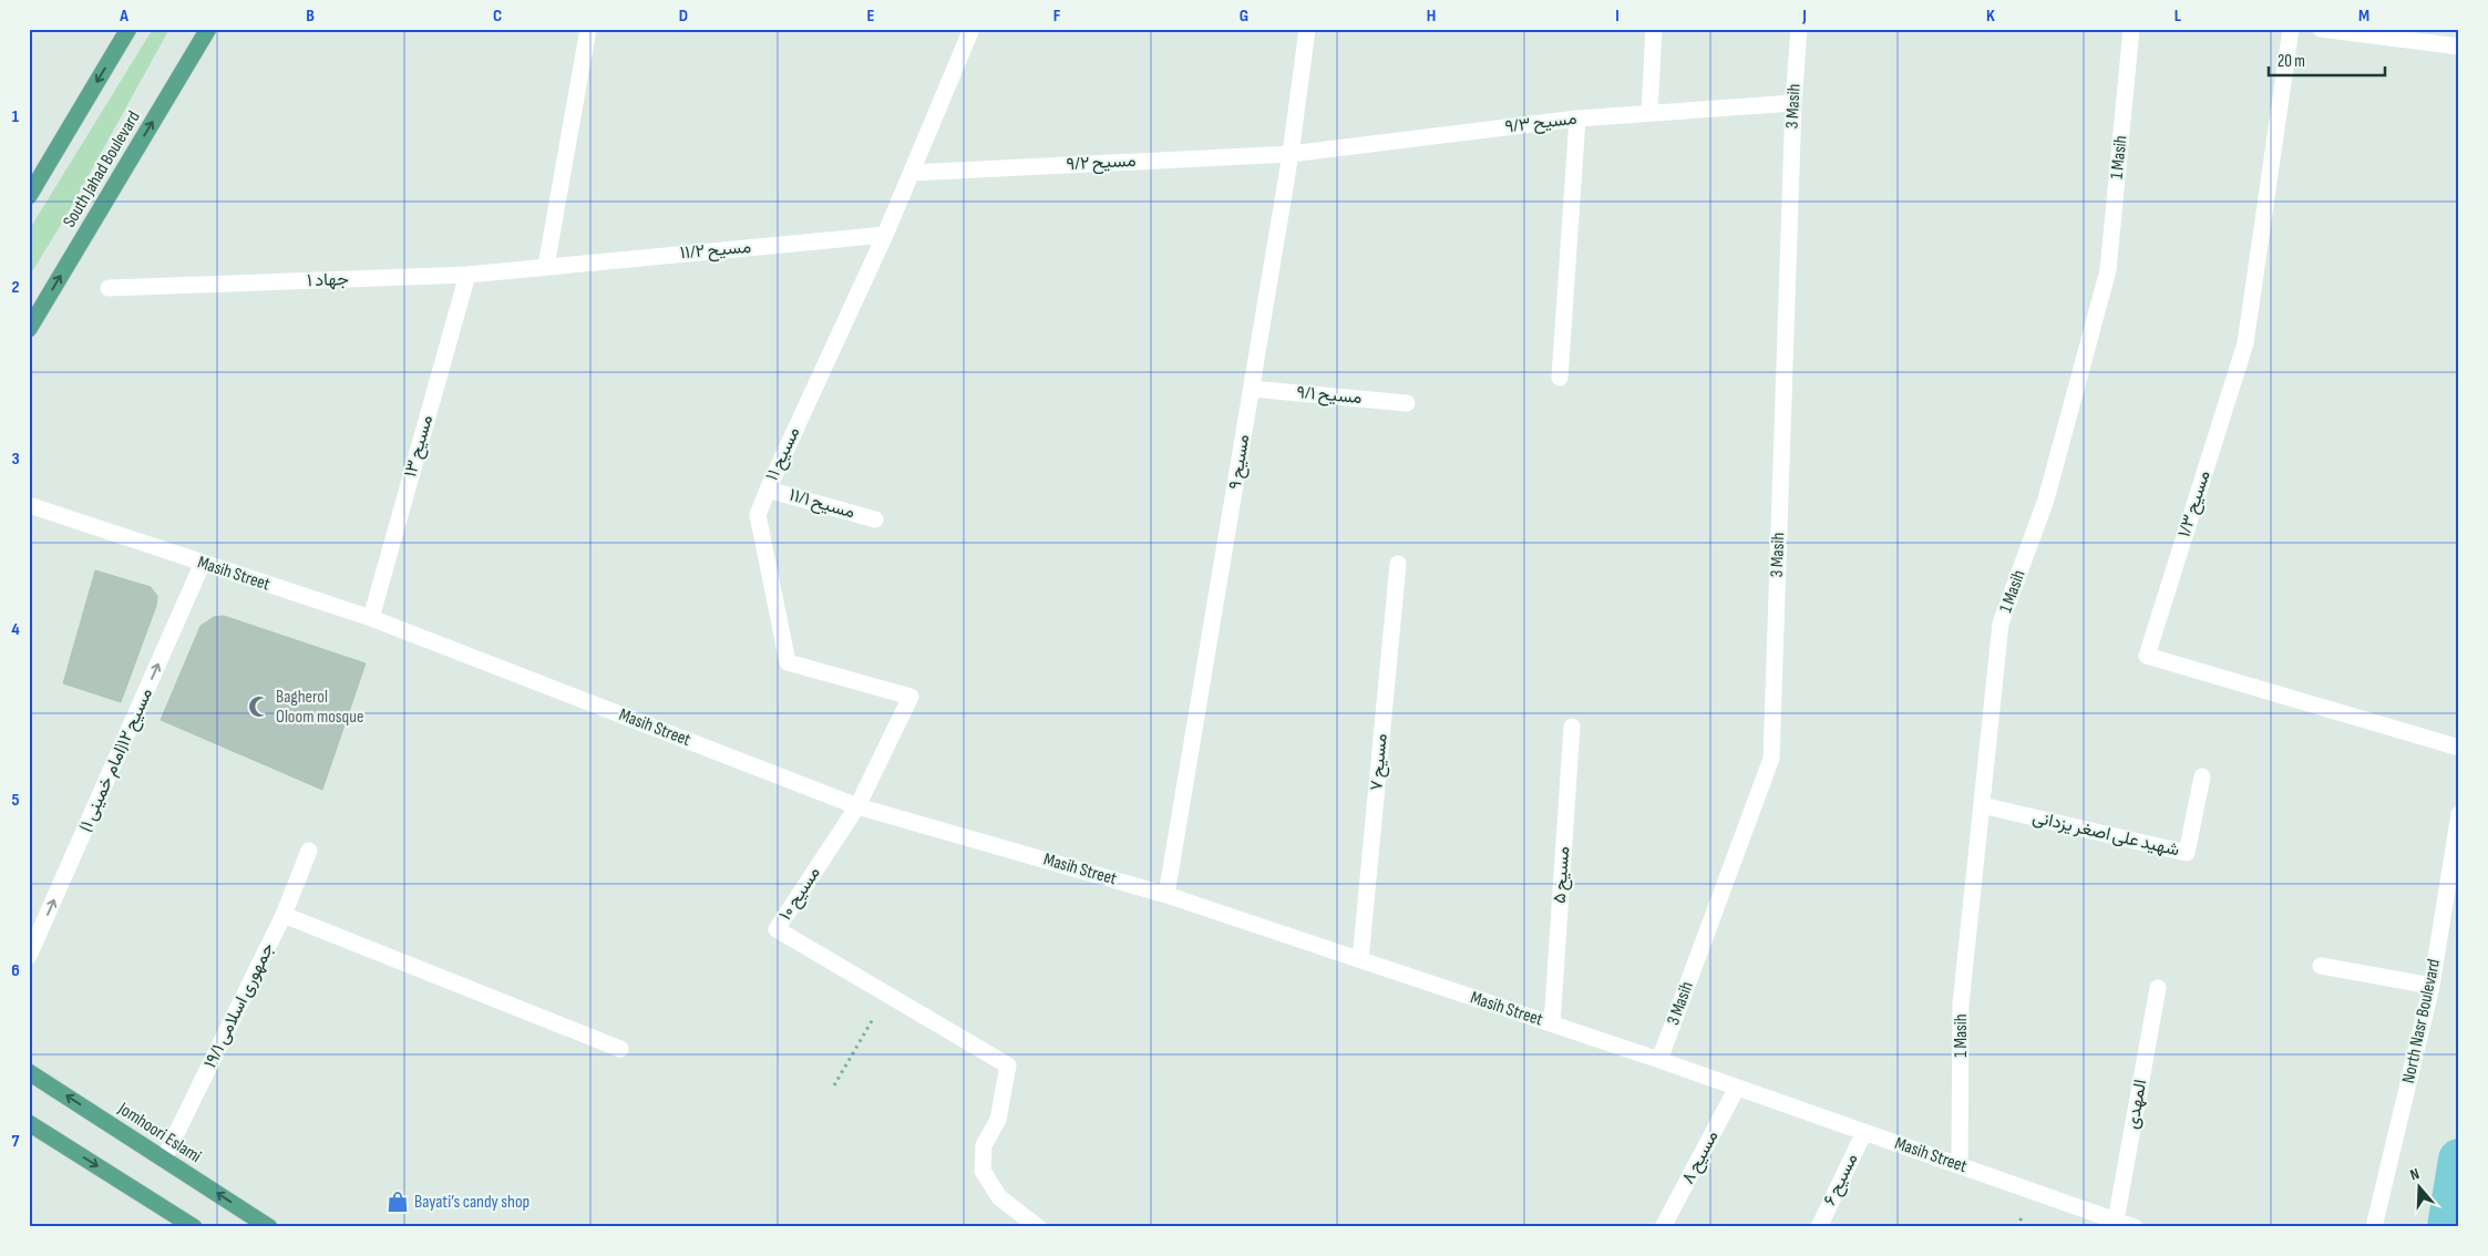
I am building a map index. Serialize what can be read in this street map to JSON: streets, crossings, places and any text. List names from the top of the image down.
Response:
{
  "streets": {
    "main road": ["South Jahad Boulevard", "Jomhoori Eslami"],
    "street": [
      "3 Masih",
      "مسیح ۹/۳",
      "1 Masih",
      "مسیح ۹/۲",
      "مسیح ۱۱/۲",
      "جهاد ۱",
      "مسیح ۹/۱",
      "مسیح ۱۳",
      "مسیح ۱۱",
      "مسیح ۹",
      "مسیح ۱۱/۱",
      "مسیح ۱/۳",
      "Masih Street",
      "مسیح ۱۲(امام خمینی ۱)",
      "مسیح ۷",
      "شهید علی اصغر یزدانی",
      "مسیح ۵",
      "مسیح ۱۰",
      "جمهوری اسلامی ۱۹/۱",
      "North Nasr Boulevard",
      "المهدی",
      "مسیح ۸",
      "مسیح ۶"
    ]
  },
  "crossings": [
    ["3 Masih", "مسیح ۹/۳"],
    ["3 Masih", "Masih Street"],
    ["مسیح ۹/۳", "مسیح ۹/۲"],
    ["مسیح ۹/۳", "مسیح ۹"],
    ["1 Masih", "Masih Street"],
    ["1 Masih", "شهید علی اصغر یزدانی"],
    ["مسیح ۹/۲", "مسیح ۱۱"],
    ["مسیح ۹/۲", "مسیح ۹"],
    ["مسیح ۱۱/۲", "جهاد ۱"],
    ["مسیح ۱۱/۲", "مسیح ۱۱"],
    ["جهاد ۱", "مسیح ۱۳"],
    ["مسیح ۹/۱", "مسیح ۹"],
    ["مسیح ۱۳", "Masih Street"],
    ["مسیح ۱۱", "مسیح ۱۱/۱"],
    ["مسیح ۱۱", "Masih Street"],
    ["مسیح ۱۱", "مسیح ۱۰"],
    ["مسیح ۹", "Masih Street"],
    ["Masih Street", "مسیح ۱۲(امام خمینی ۱)"],
    ["Masih Street", "مسیح ۷"],
    ["Masih Street", "مسیح ۵"],
    ["Masih Street", "مسیح ۱۰"],
    ["Masih Street", "المهدی"],
    ["Masih Street", "مسیح ۸"],
    ["Masih Street", "مسیح ۶"],
    ["جمهوری اسلامی ۱۹/۱", "Jomhoori Eslami"]
  ],
  "one_way": ["مسیح ۱۲(امام خمینی ۱)"],
  "places": {
    "mosque": ["Bagherol Oloom mosque"],
    "shop": ["Bayati’s candy shop"]
  },
  "scale_bar": "20 m",
  "north": "top",
  "grid": {
    "columns": [
      "A",
      "B",
      "C",
      "D",
      "E",
      "F",
      "G",
      "H",
      "I",
      "J",
      "K",
      "L",
      "M"
    ],
    "rows": [
      "1",
      "2",
      "3",
      "4",
      "5",
      "6",
      "7"
    ]
  }
}
